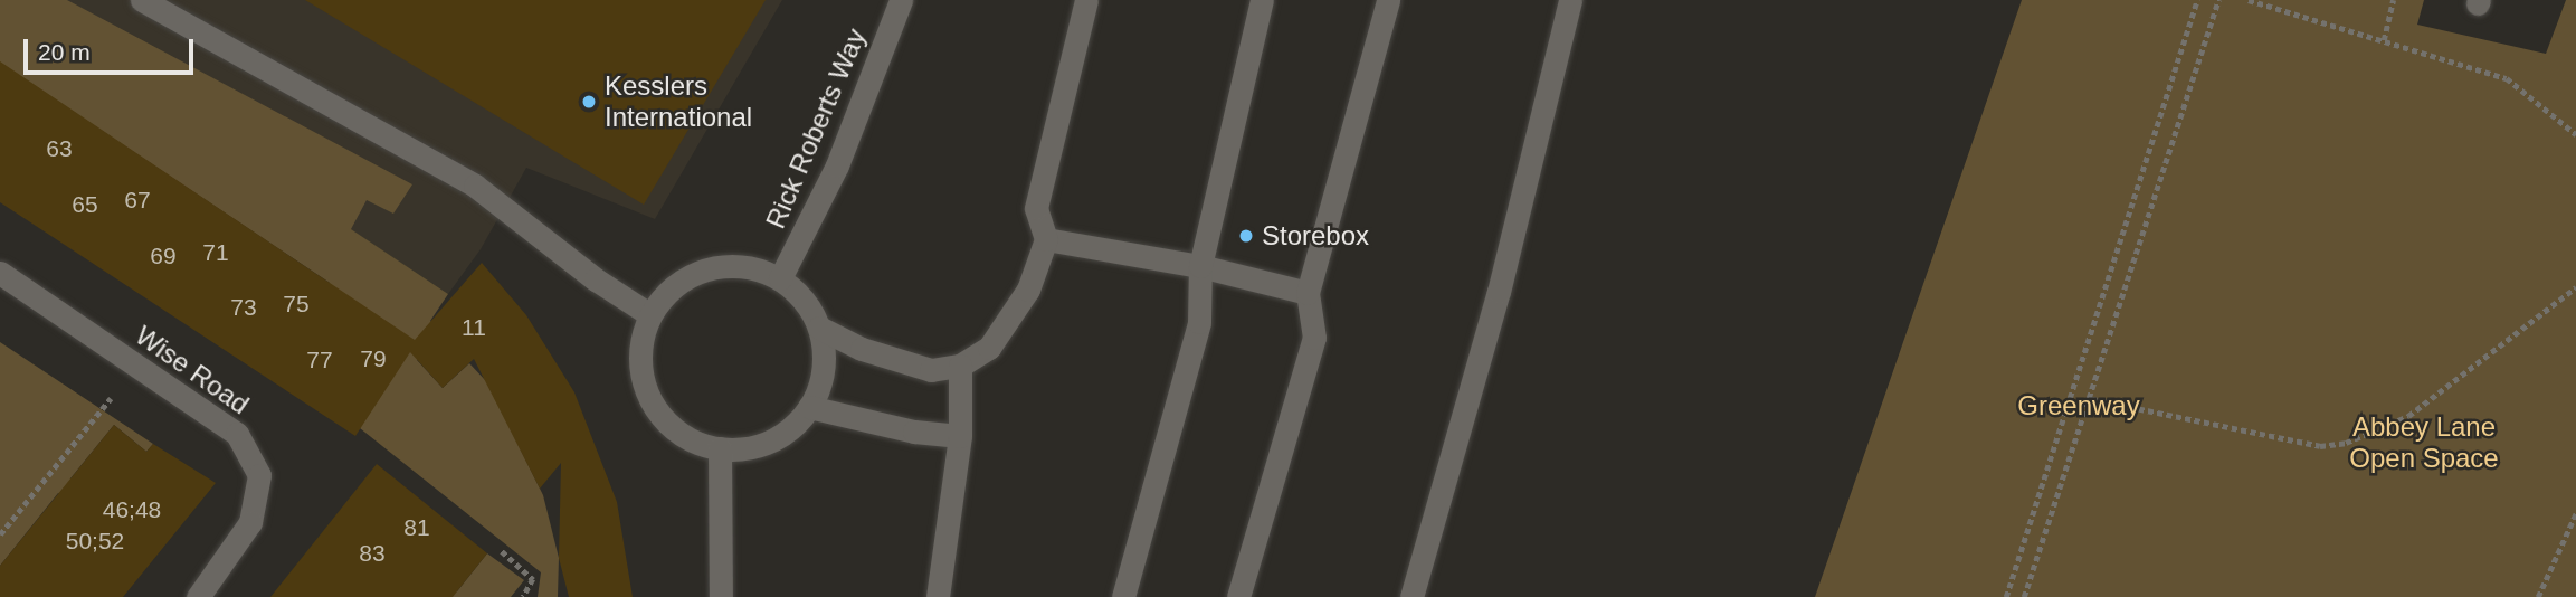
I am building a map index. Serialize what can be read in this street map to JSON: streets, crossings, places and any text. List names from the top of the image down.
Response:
{
  "streets": {
    "street": ["Rick Roberts Way", "Wise Road"]
  },
  "parks": ["Greenway", "Abbey Lane Open Space"],
  "places": ["Kesslers International", "Storebox"],
  "house_numbers": [
    "63",
    "67",
    "65",
    "71",
    "69",
    "75",
    "73",
    "11",
    "79",
    "77",
    "46;48",
    "81",
    "50;52",
    "83"
  ],
  "scale_bar": "20 m"
}
